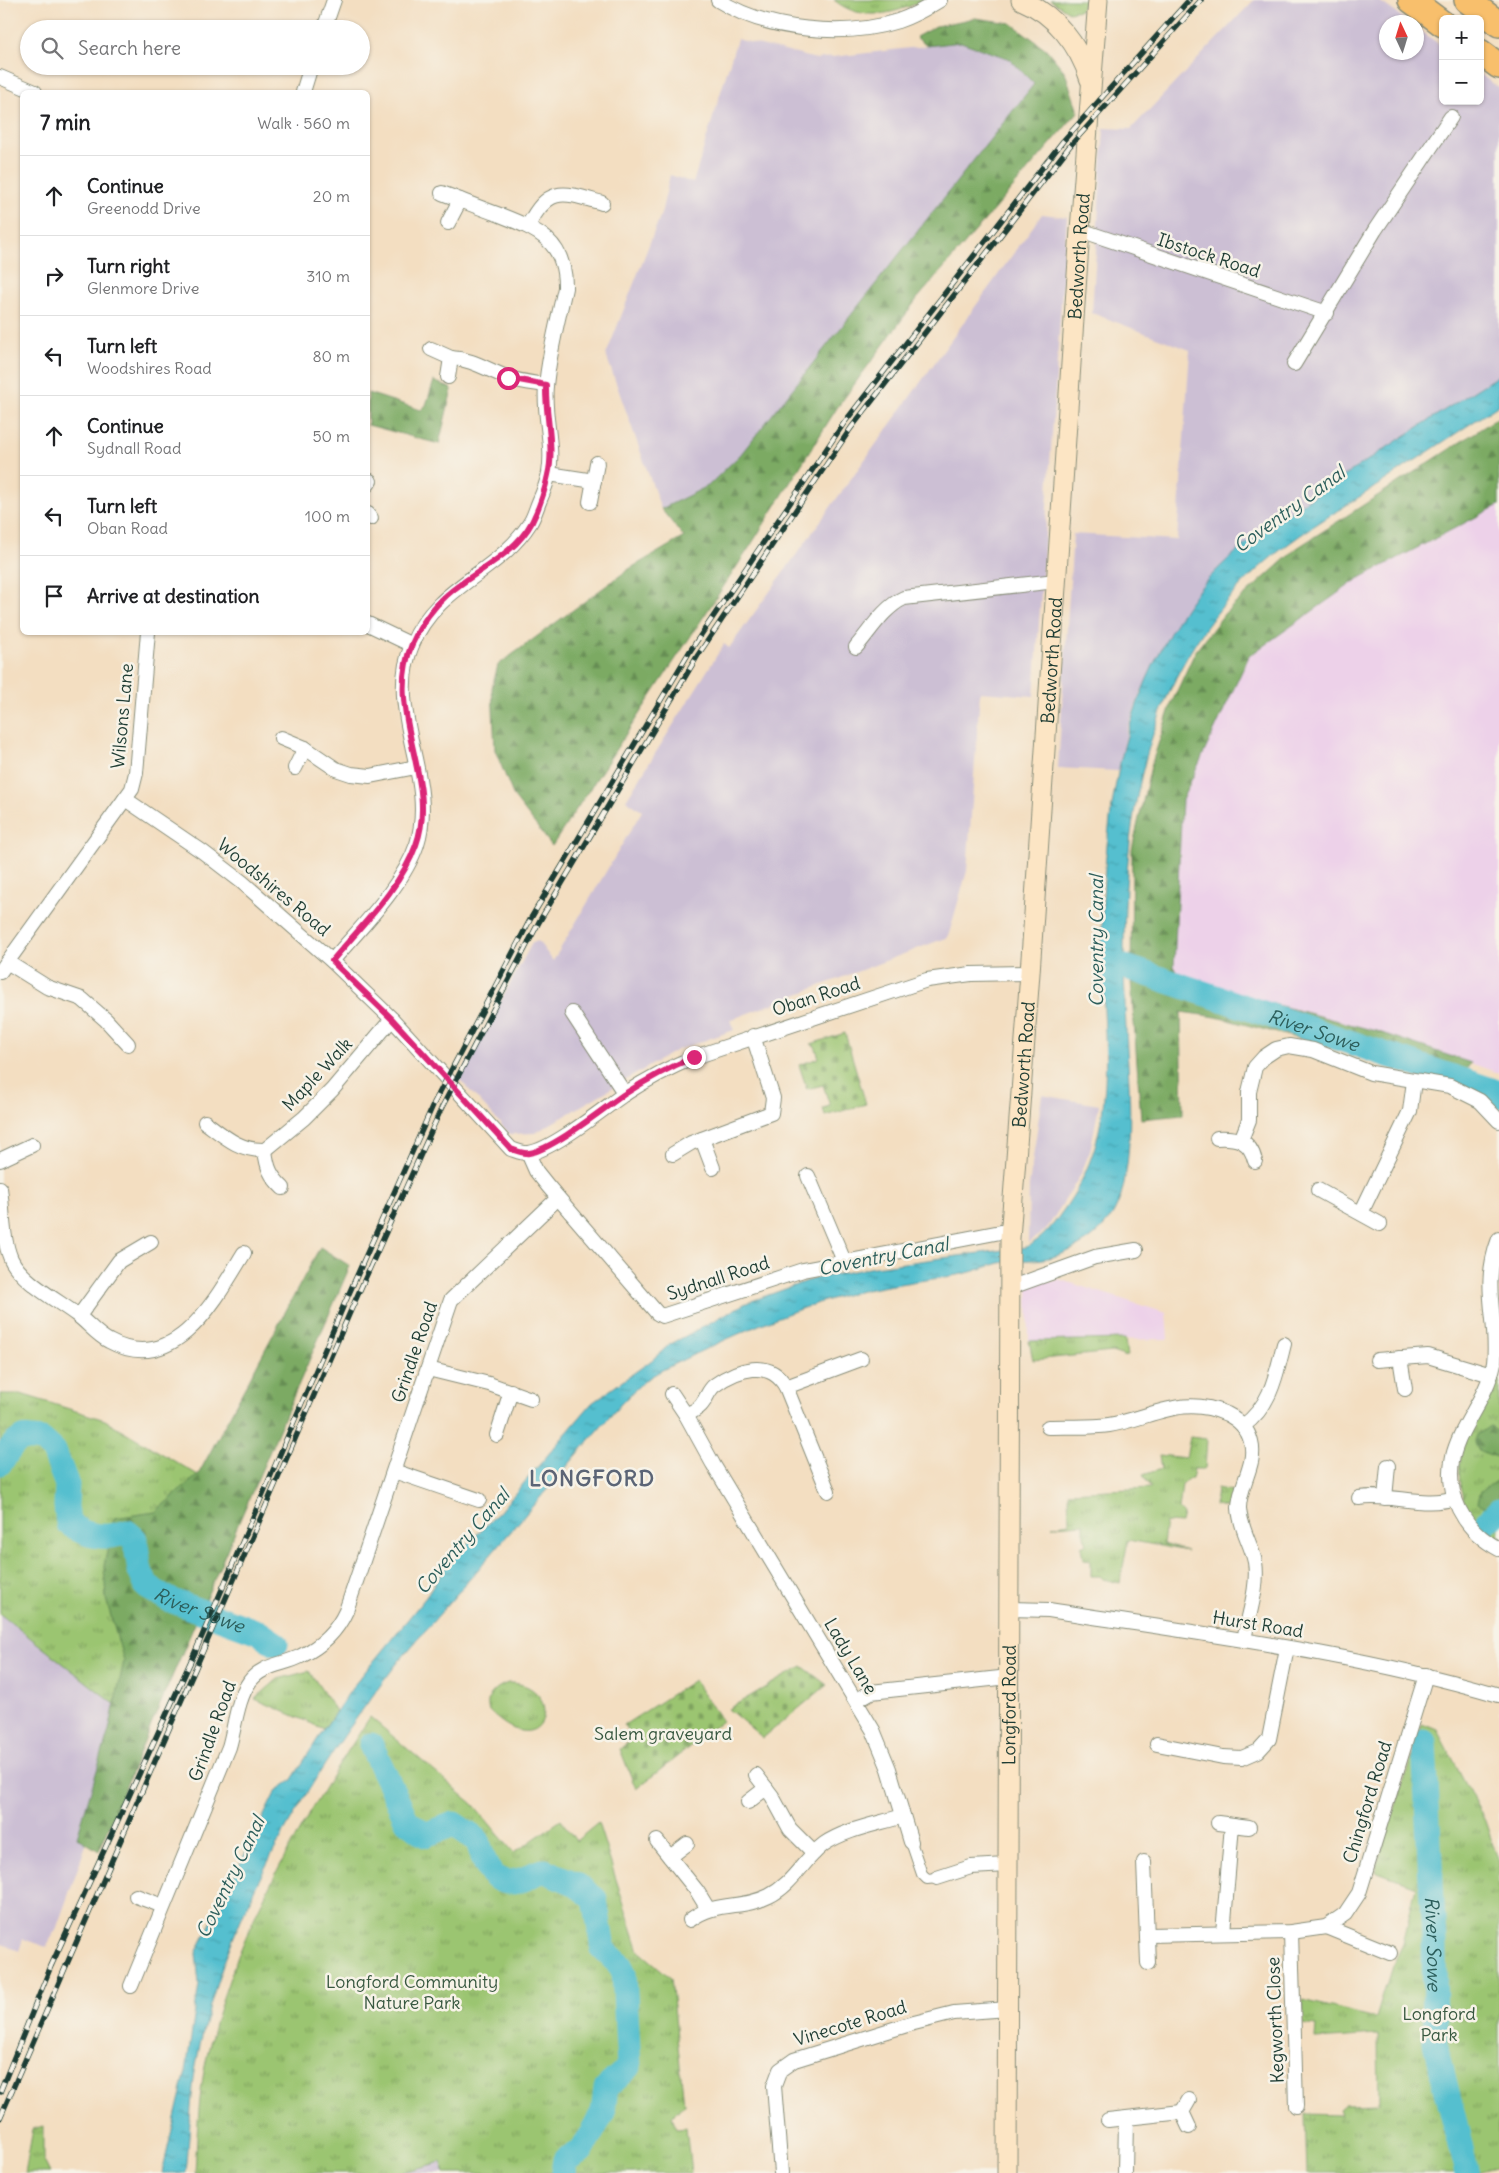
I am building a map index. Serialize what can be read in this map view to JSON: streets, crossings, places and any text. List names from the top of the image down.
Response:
{
  "streets": {
    "main road": ["Bedworth Road", "Longford Road"],
    "street": [
      "Ibstock Road",
      "Wilsons Lane",
      "Woodshires Road",
      "Oban Road",
      "Maple Walk",
      "Sydnall Road",
      "Grindle Road",
      "Hurst Road",
      "Lady Lane",
      "Chingford Road",
      "Kegworth Close",
      "Vinecote Road"
    ]
  },
  "crossings": [
    ["Ibstock Road", "Bedworth Road"],
    ["Bedworth Road", "Oban Road"],
    ["Bedworth Road", "Sydnall Road"],
    ["Bedworth Road", "Longford Road"],
    ["Wilsons Lane", "Woodshires Road"],
    ["Woodshires Road", "Oban Road"],
    ["Woodshires Road", "Maple Walk"],
    ["Woodshires Road", "Sydnall Road"],
    ["Oban Road", "Sydnall Road"],
    ["Sydnall Road", "Grindle Road"],
    ["Sydnall Road", "Longford Road"],
    ["Hurst Road", "Longford Road"],
    ["Hurst Road", "Chingford Road"],
    ["Lady Lane", "Longford Road"],
    ["Longford Road", "Vinecote Road"],
    ["Chingford Road", "Kegworth Close"]
  ],
  "districts": ["LONGFORD"],
  "water": ["Coventry Canal", "River Sowe"],
  "parks": ["Salem graveyard", "Longford Community Nature Park", "Longford Park"],
  "north": "top",
  "page": {
    "map_buttons": ["+", "−"],
    "search": "Search here",
    "heading": ["7 min", "Walk · 560 m"],
    "list": [
      ["Continue", "Greenodd Drive", "20 m"],
      ["Turn right", "Glenmore Drive", "310 m"],
      ["Turn left", "Woodshires Road", "80 m"],
      ["Continue", "Sydnall Road", "50 m"],
      ["Turn left", "Oban Road", "100 m"],
      "Arrive at destination"
    ]
  }
}
